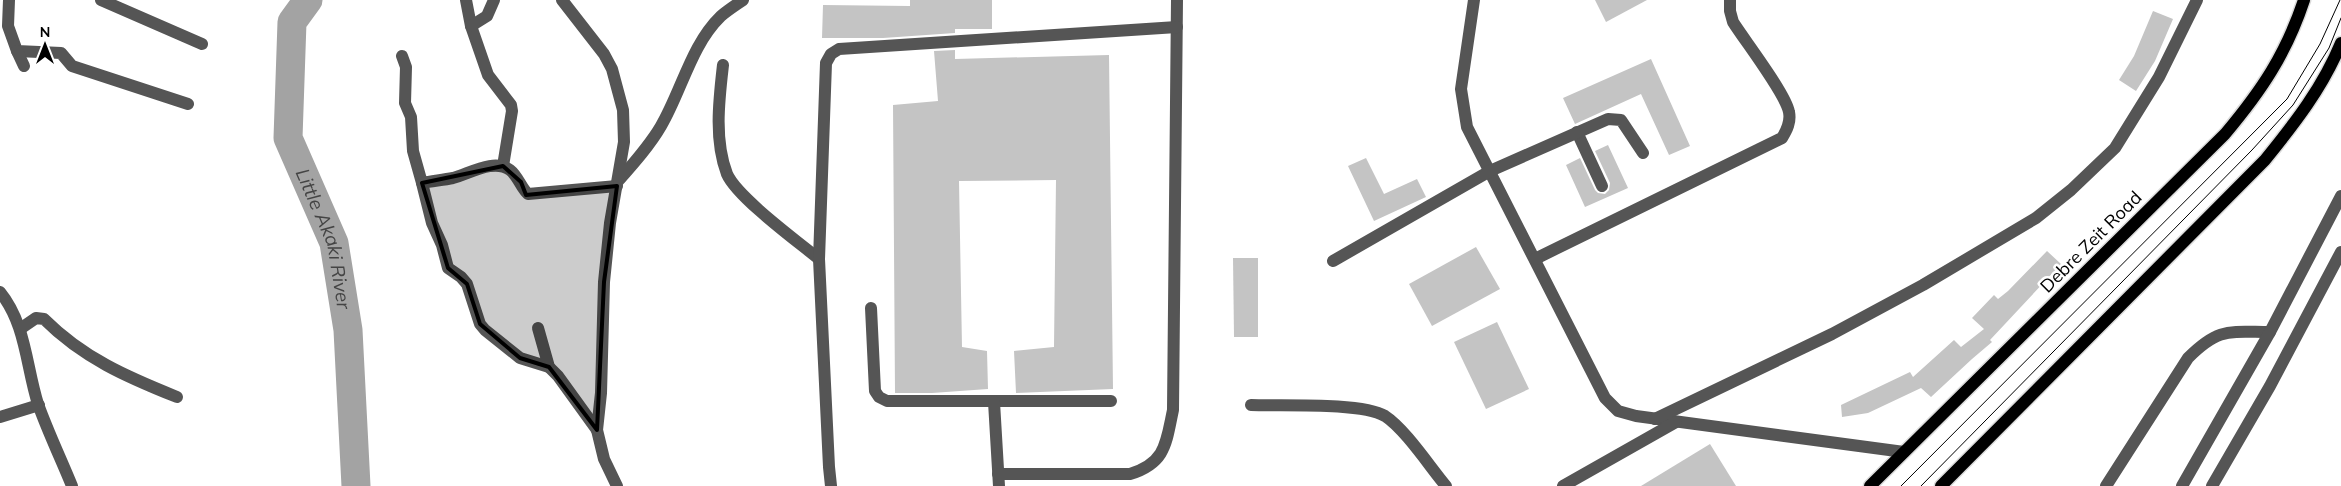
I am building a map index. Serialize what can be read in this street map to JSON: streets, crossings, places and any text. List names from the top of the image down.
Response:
{
  "streets": {
    "main road": ["Debre Zeit Road"]
  },
  "water": ["Little Akaki River"],
  "north": "top"
}
